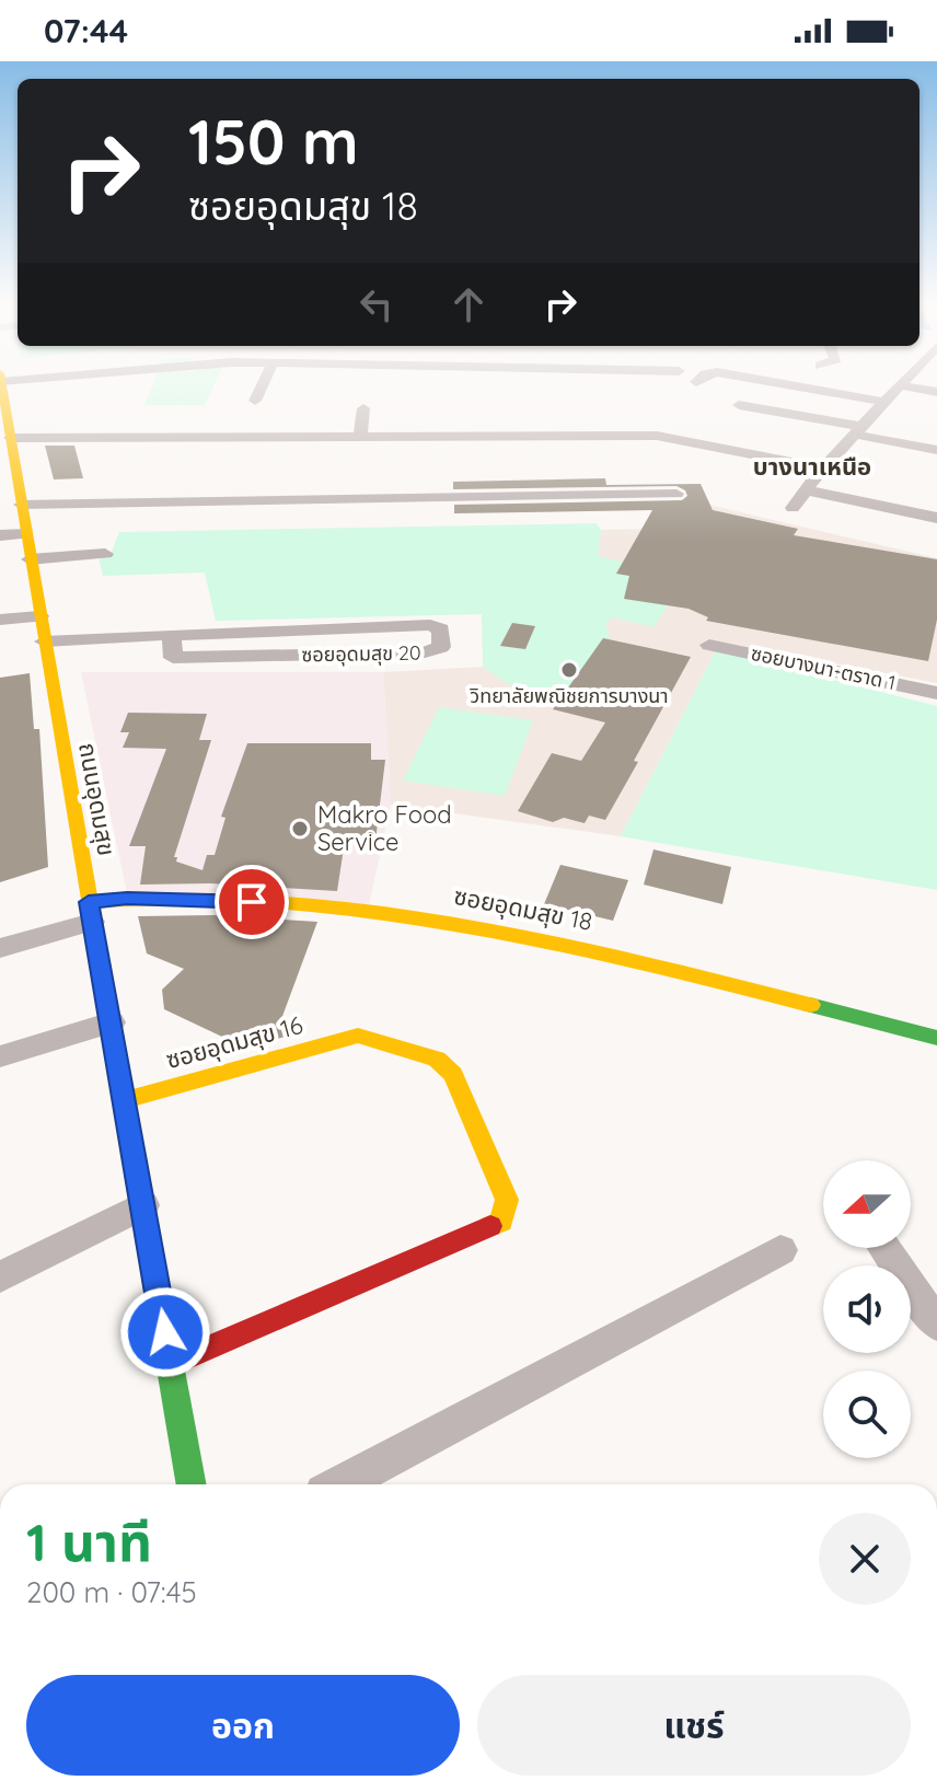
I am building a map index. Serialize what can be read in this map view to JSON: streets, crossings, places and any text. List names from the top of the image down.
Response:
{
  "streets": {
    "main road": ["ถนนอุดมสุข", "ซอยอุดมสุข 18", "ซอยอุดมสุข 16"],
    "street": ["ซอยอุดมสุข 20", "ซอยบางนา-ตราด 1"]
  },
  "crossings": [
    ["ซอยอุดมสุข 20", "ถนนอุดมสุข"],
    ["ถนนอุดมสุข", "ซอยอุดมสุข 18"],
    ["ถนนอุดมสุข", "ซอยอุดมสุข 16"]
  ],
  "districts": ["บางนาเหนือ"],
  "places": ["วิทยาลัยพณิชยการบางนา", "Makro Food Service"],
  "north": "left",
  "page": {
    "status": "07:44",
    "turn": ["150 m", "ซอยอุดมสุข 18"],
    "heading": ["1 นาที", "200 m · 07:45"],
    "buttons": ["ออก", "แชร์"]
  }
}
